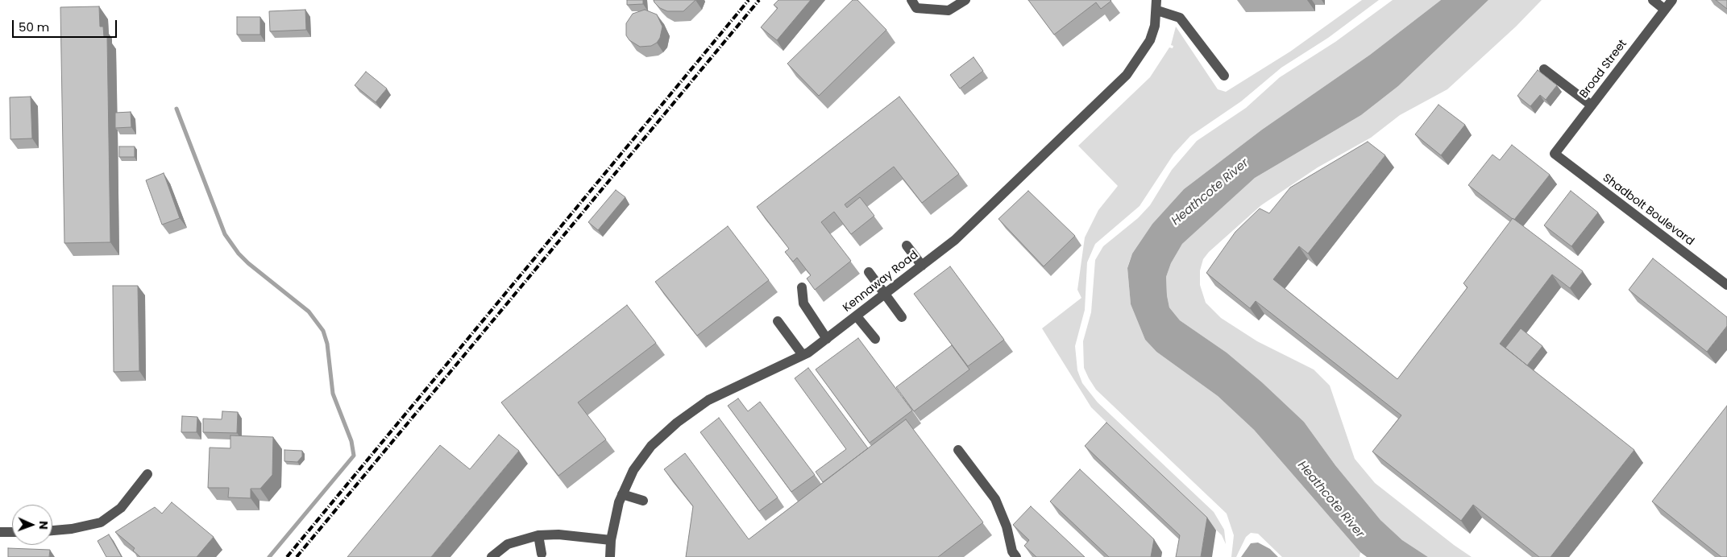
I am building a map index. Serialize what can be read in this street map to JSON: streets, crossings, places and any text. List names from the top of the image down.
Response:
{
  "streets": {
    "street": ["Broad Street", "Shadbolt Boulevard", "Kennaway Road"]
  },
  "crossings": [
    ["Broad Street", "Shadbolt Boulevard"]
  ],
  "water": ["Heathcote River"],
  "scale_bar": "50 m",
  "north": "right"
}
